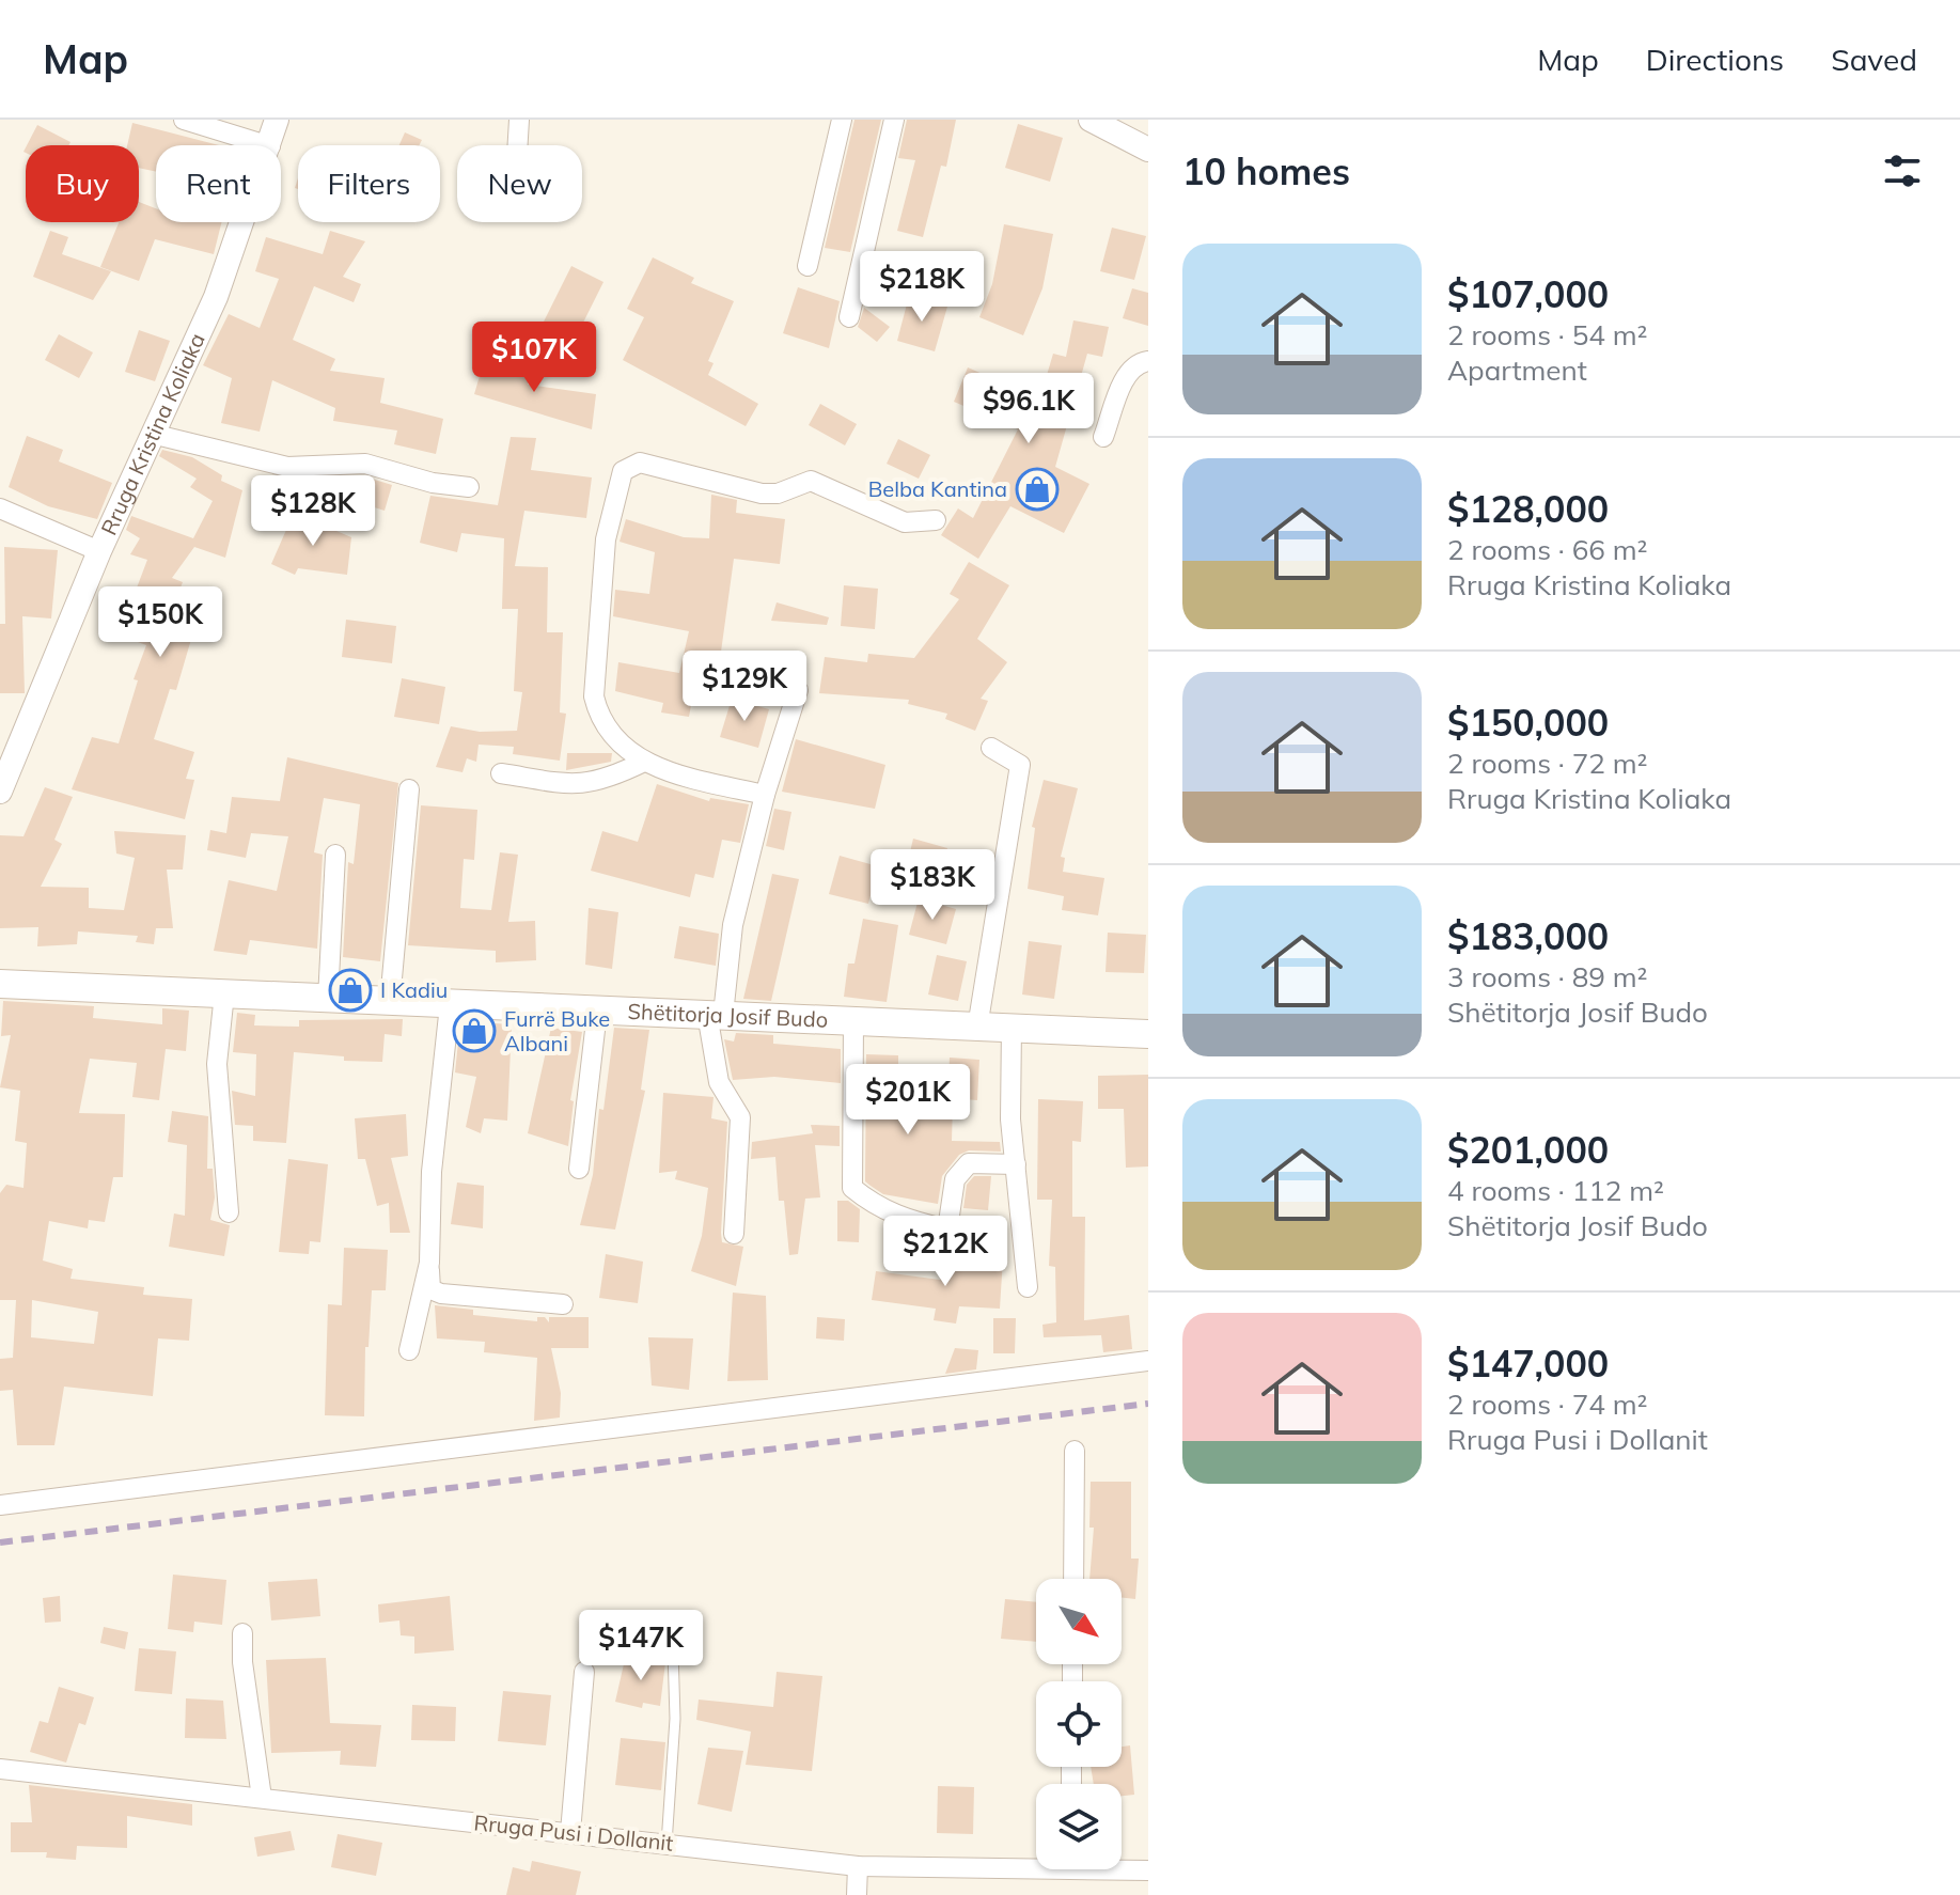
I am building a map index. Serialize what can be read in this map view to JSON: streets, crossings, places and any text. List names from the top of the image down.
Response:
{
  "streets": {
    "main road": ["Shëtitorja Josif Budo"],
    "street": ["Rruga Kristina Koliaka", "Rruga Pusi i Dollanit"]
  },
  "places": {
    "shop": ["Belba Kantina", "I Kadiu", "Furrë Buke Albani"]
  },
  "north": "bottom right",
  "page": {
    "header": "Map",
    "nav": ["Map", "Directions", "Saved"],
    "heading": "10 homes",
    "chip": [
      "Buy",
      "Rent",
      "Filters",
      "New"
    ],
    "list": [
      {
        "name": "$107,000",
        "note": "2 rooms · 54 m² · Apartment"
      },
      {
        "name": "$128,000",
        "note": "2 rooms · 66 m² · Rruga Kristina Koliaka"
      },
      {
        "name": "$150,000",
        "note": "2 rooms · 72 m² · Rruga Kristina Koliaka"
      },
      {
        "name": "$183,000",
        "note": "3 rooms · 89 m² · Shëtitorja Josif Budo"
      },
      {
        "name": "$201,000",
        "note": "4 rooms · 112 m² · Shëtitorja Josif Budo"
      },
      {
        "name": "$147,000",
        "note": "2 rooms · 74 m² · Rruga Pusi i Dollanit"
      }
    ],
    "price": [
      "$218K",
      "$107K",
      "$96.1K",
      "$128K",
      "$150K",
      "$129K",
      "$183K",
      "$201K",
      "$212K",
      "$147K"
    ]
  }
}
